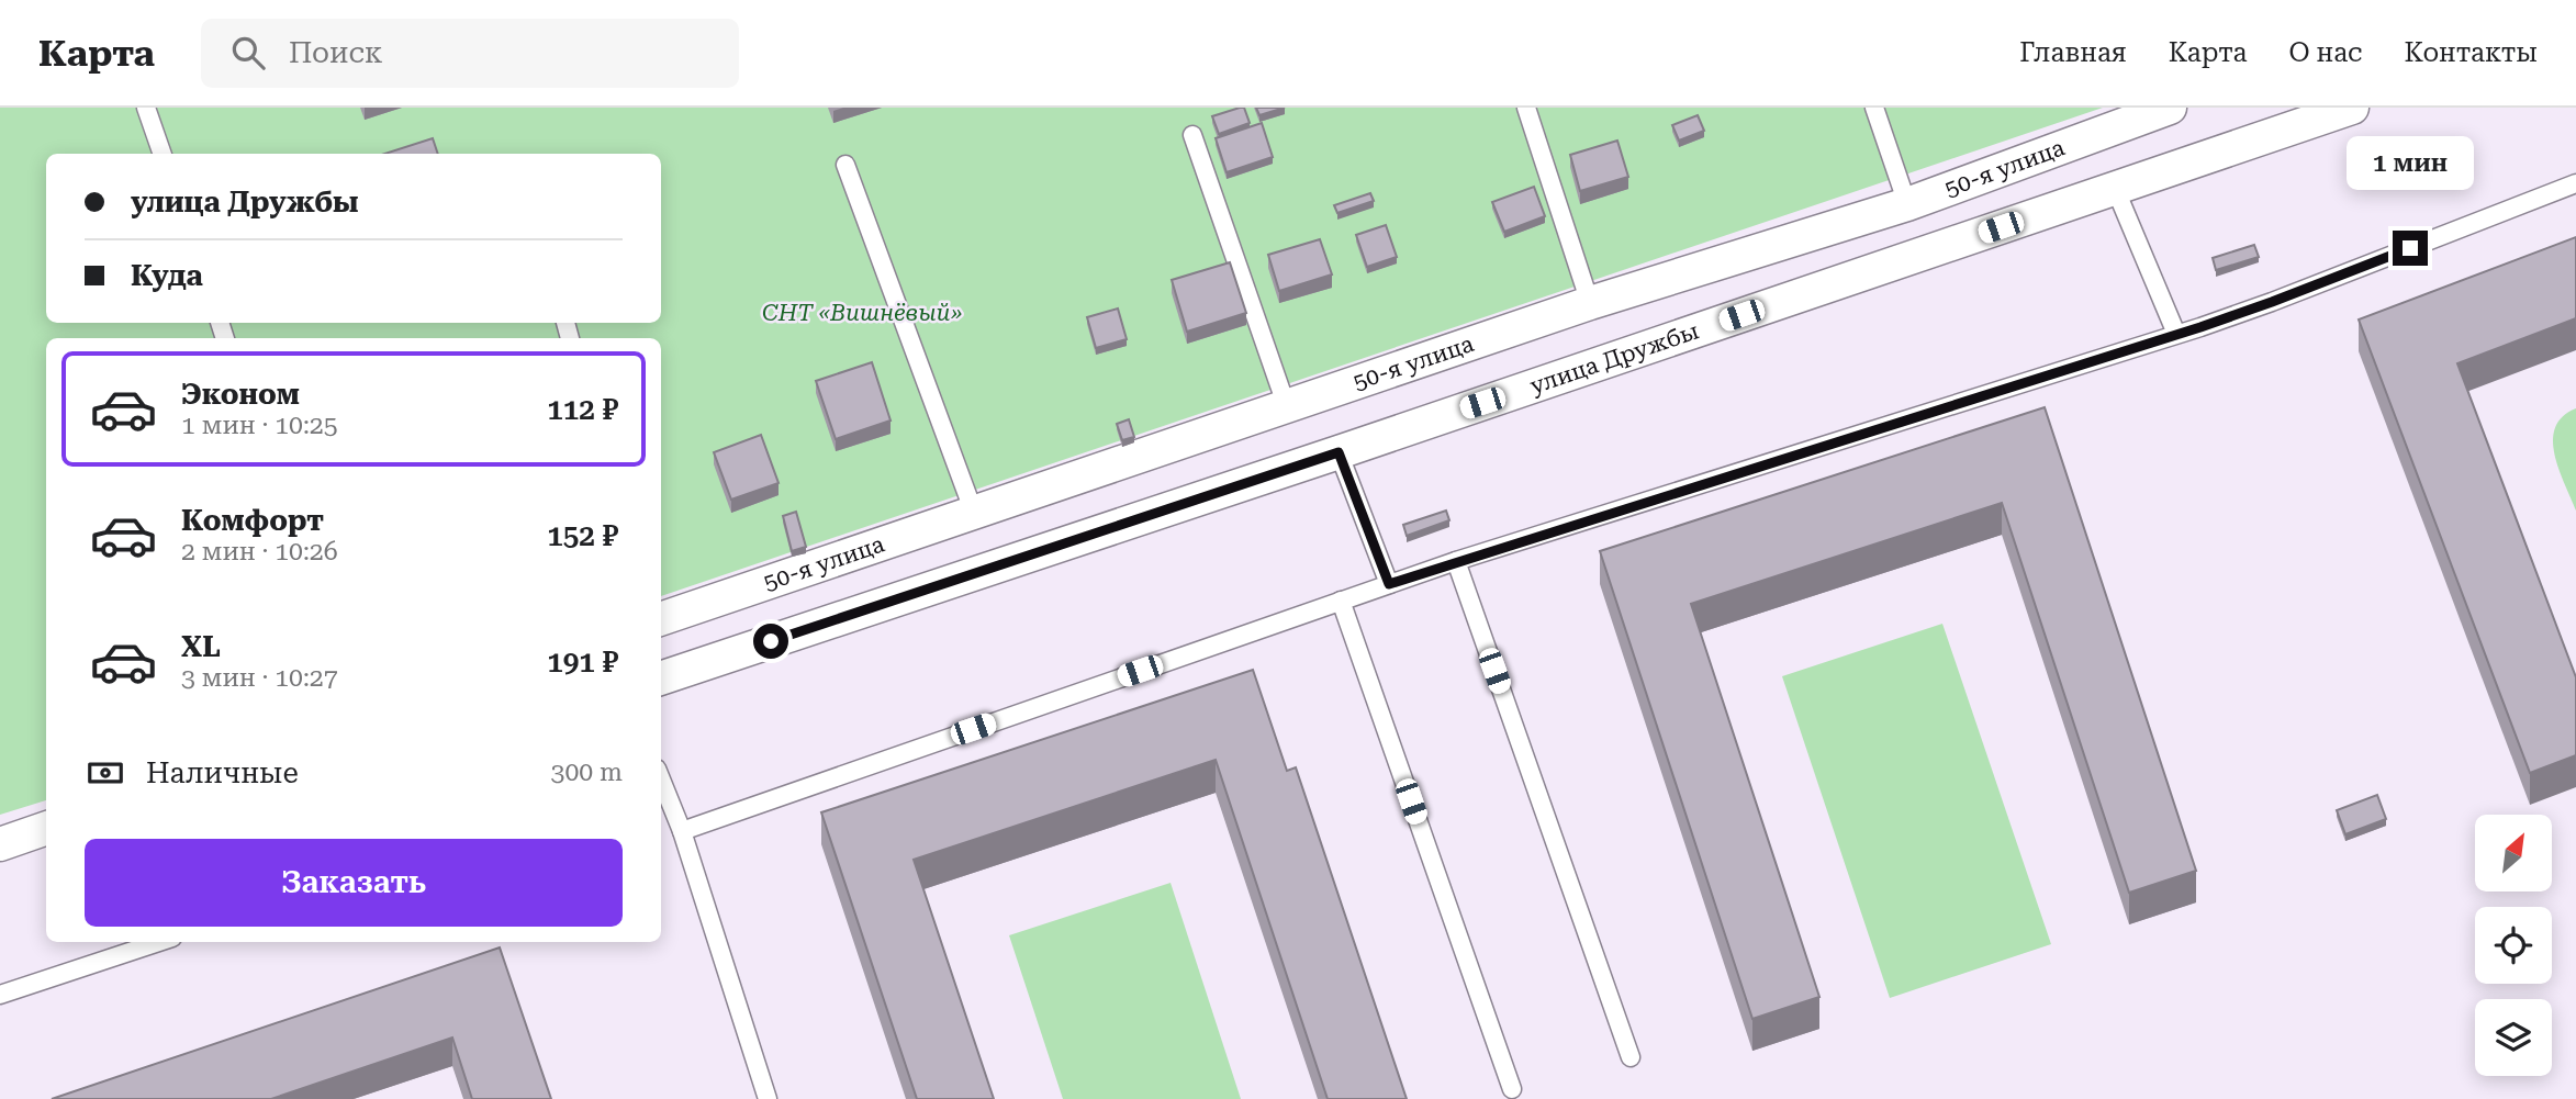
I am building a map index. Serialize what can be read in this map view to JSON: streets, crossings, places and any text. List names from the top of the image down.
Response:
{
  "streets": {
    "street": ["50-я улица", "улица Дружбы"]
  },
  "parks": ["СНТ «Вишнёвый»"],
  "north": "top right",
  "page": {
    "header": "Карта",
    "search": "Поиск",
    "nav": [
      "Главная",
      "Карта",
      "О нас",
      "Контакты"
    ],
    "bubble": "1 мин",
    "banner": ["улица Дружбы", "Куда"],
    "list": [
      {
        "name": "Эконом",
        "note": "1 мин · 10:25",
        "value": "112 ₽"
      },
      {
        "name": "Комфорт",
        "note": "2 мин · 10:26",
        "value": "152 ₽"
      },
      {
        "name": "XL",
        "note": "3 мин · 10:27",
        "value": "191 ₽"
      }
    ],
    "pay": ["Наличные", "300 m"],
    "buttons": "Заказать"
  }
}
